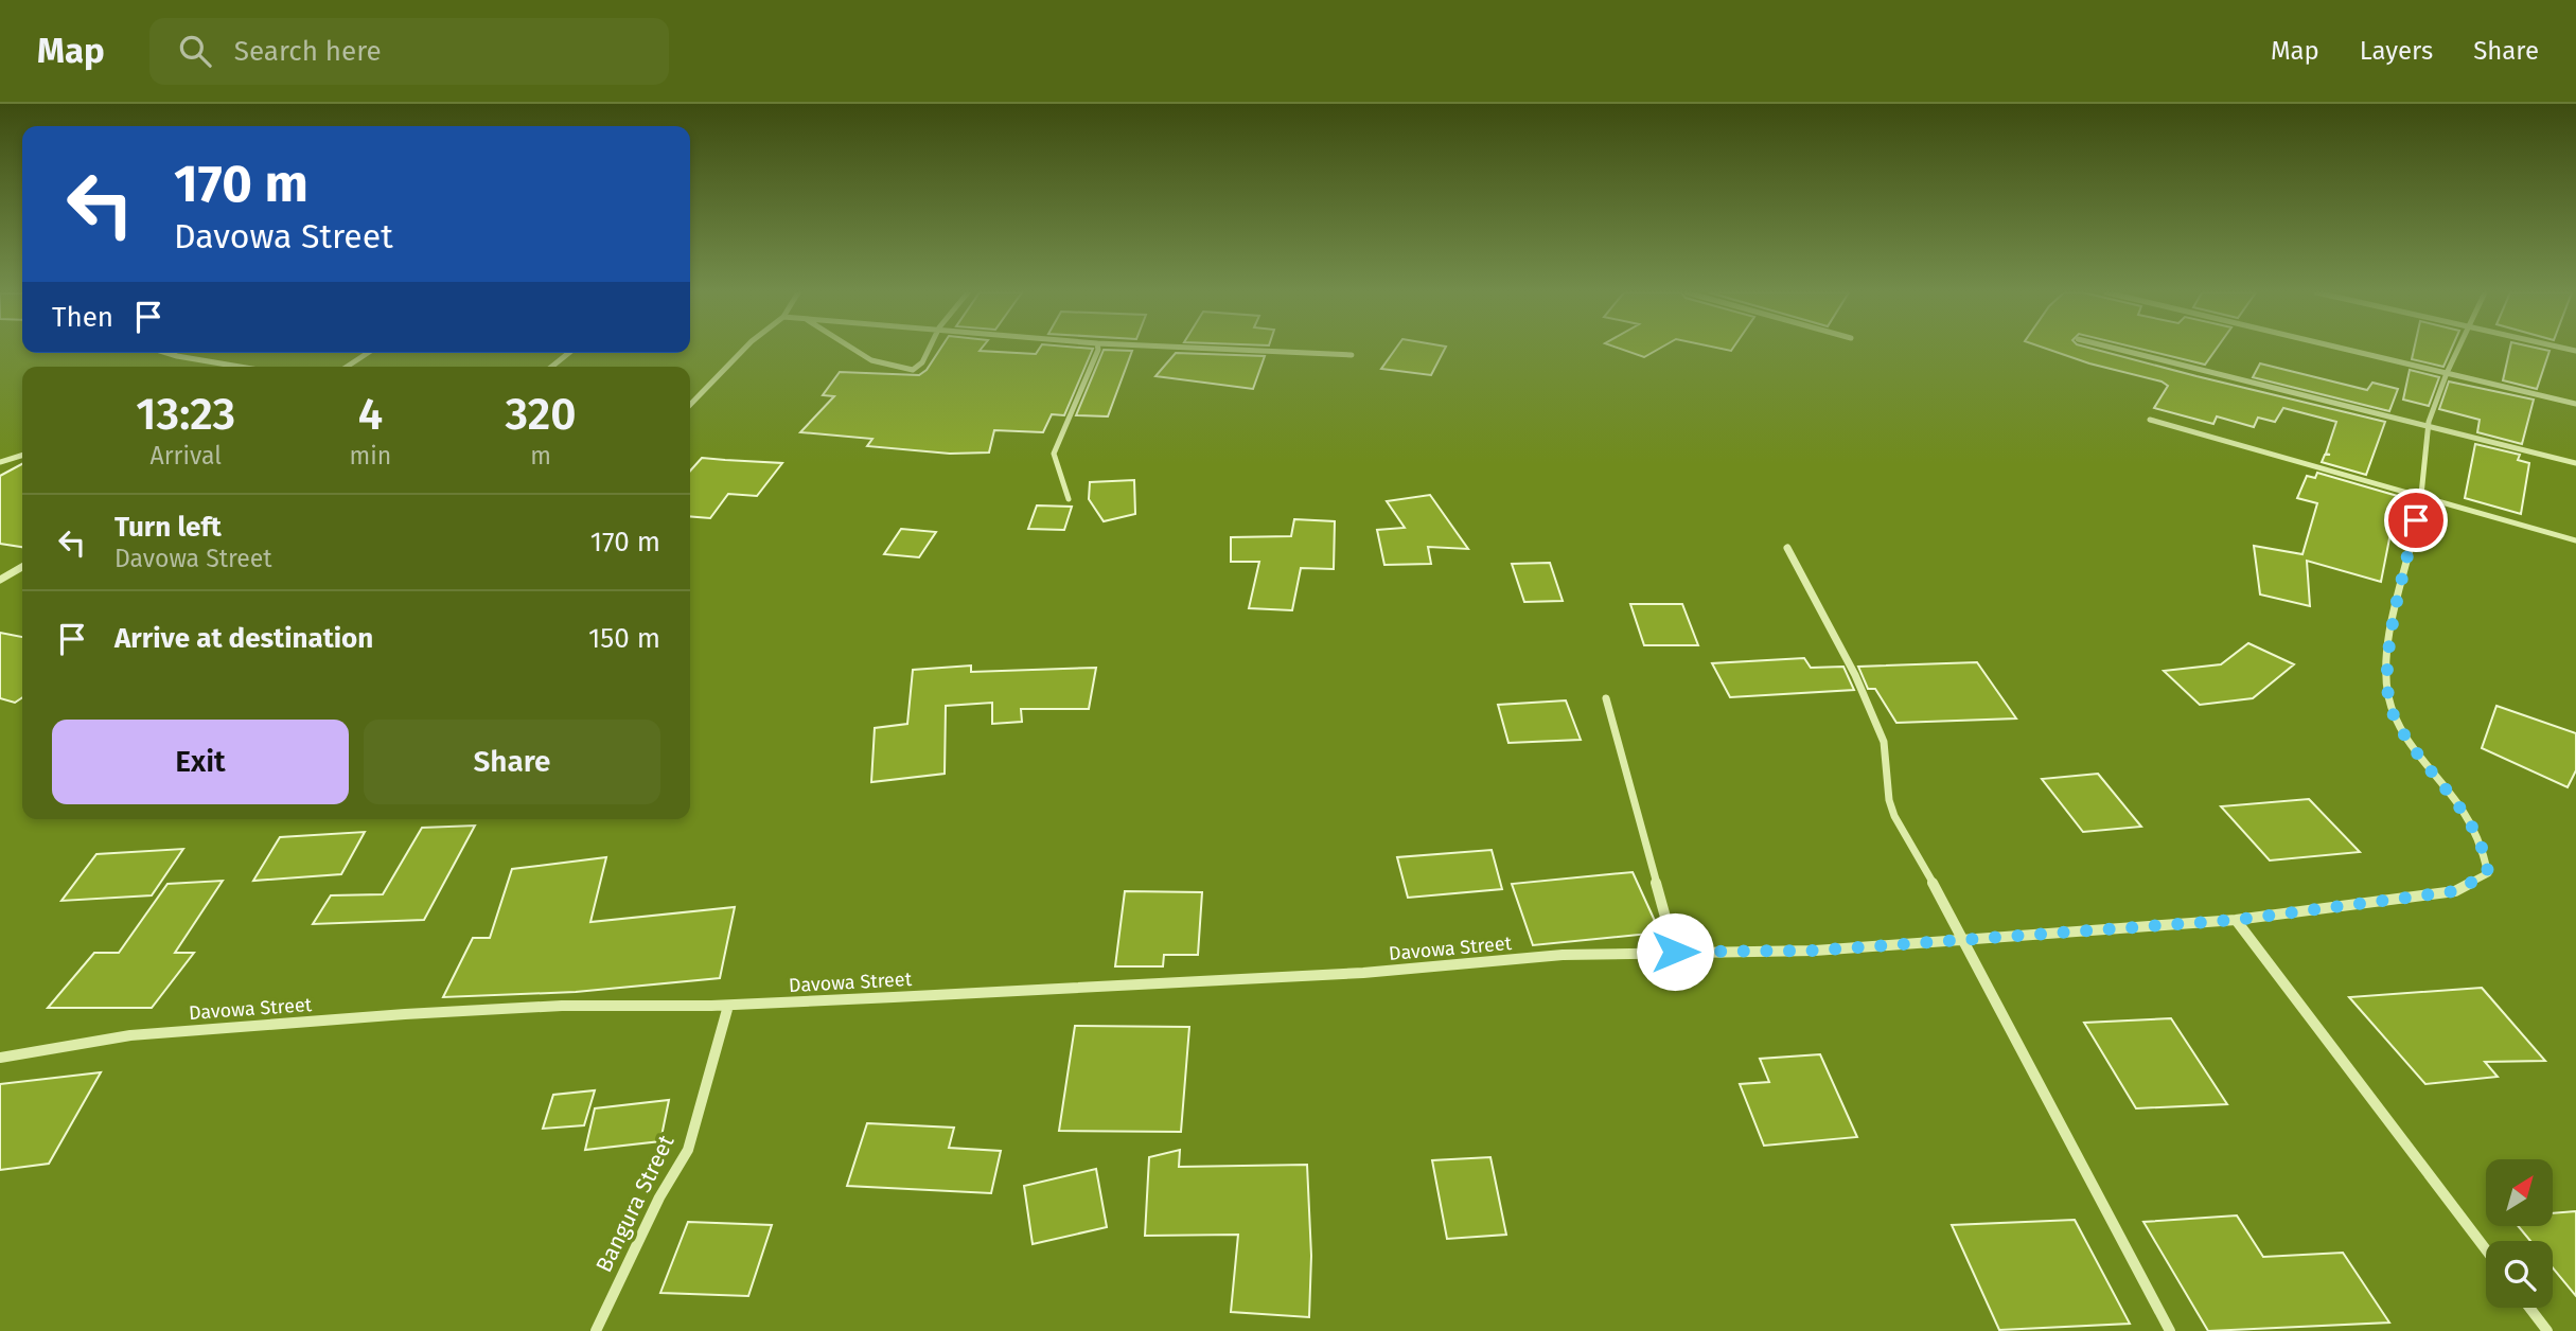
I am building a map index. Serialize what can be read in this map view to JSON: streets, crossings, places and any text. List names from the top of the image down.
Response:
{
  "streets": {
    "street": ["Davowa Street", "Bangura Street"]
  },
  "crossings": [
    ["Davowa Street", "Bangura Street"]
  ],
  "north": "top right",
  "page": {
    "header": "Map",
    "search": "Search here",
    "nav": ["Map", "Layers", "Share"],
    "turn": ["170 m", "Davowa Street"],
    "then": "Then",
    "eta": [
      "13:23",
      "Arrival",
      "4",
      "min",
      "320",
      "m"
    ],
    "list": [
      {
        "name": "Turn left",
        "note": "Davowa Street",
        "value": "170 m"
      },
      {
        "name": "Arrive at destination",
        "value": "150 m"
      }
    ],
    "buttons": ["Exit", "Share"]
  }
}
